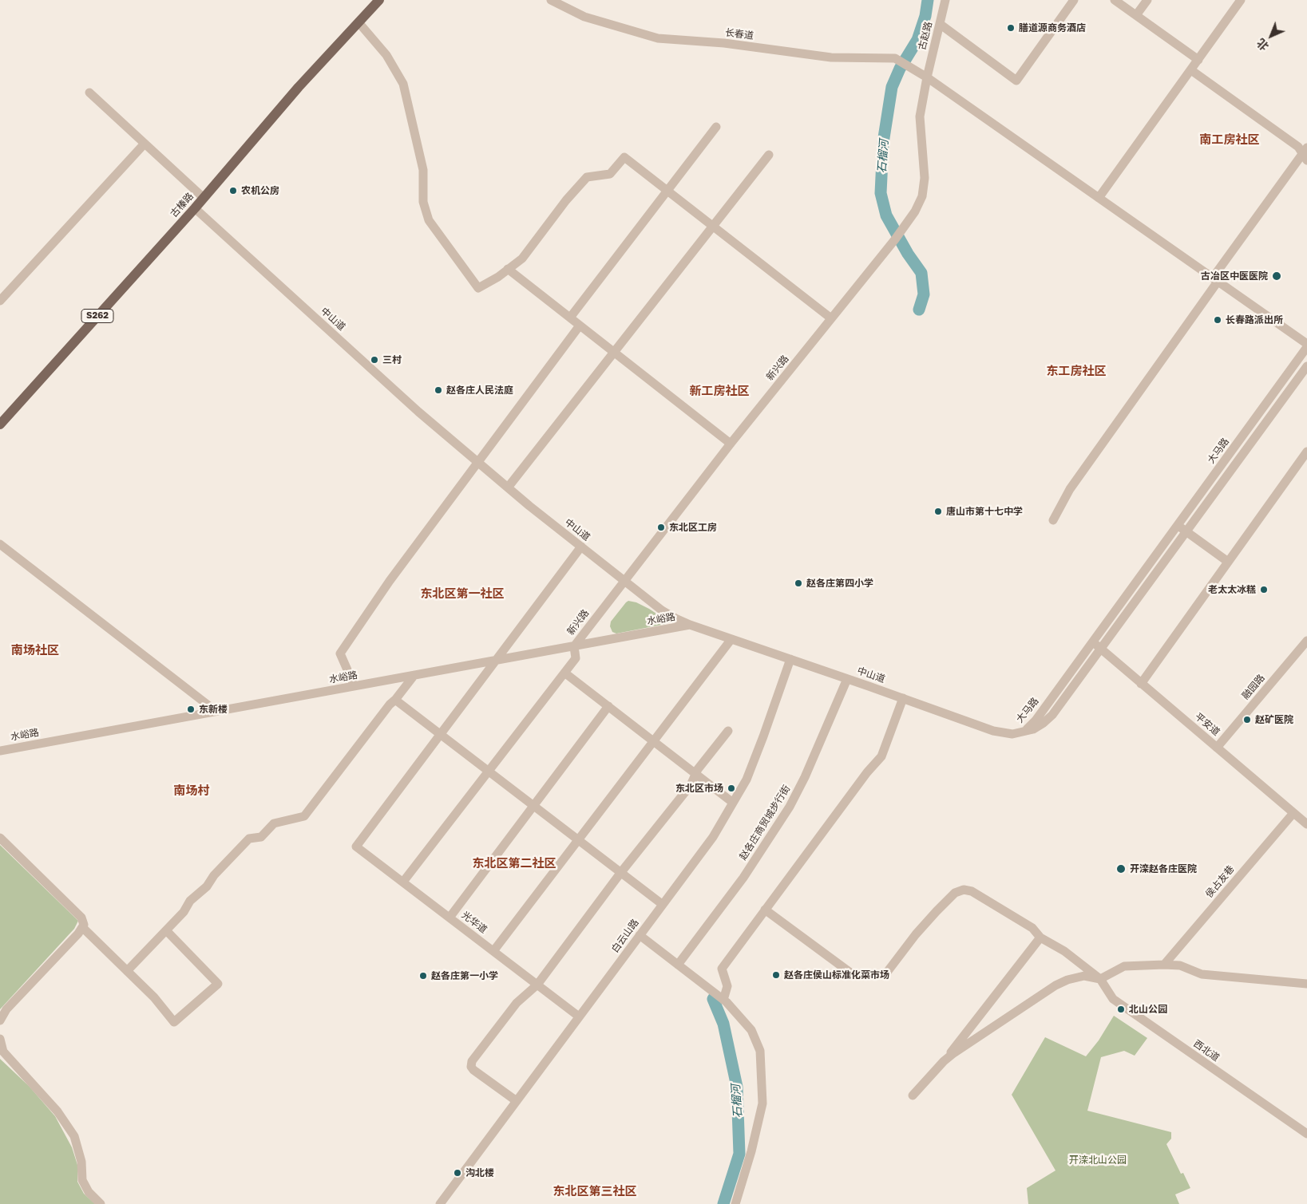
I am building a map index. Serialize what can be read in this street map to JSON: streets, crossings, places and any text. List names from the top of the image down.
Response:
{
  "streets": {
    "main road": ["古榛路", "S262"],
    "street": [
      "长春道",
      "古赵路",
      "中山道",
      "新兴路",
      "大马路",
      "水峪路",
      "融园路",
      "平安道",
      "赵各庄商贸城步行街",
      "侯占友巷",
      "光华道",
      "白云山路",
      "西北道"
    ]
  },
  "crossings": [
    ["长春道", "古赵路"],
    ["长春道", "新兴路"],
    ["古赵路", "新兴路"],
    ["古榛路", "中山道"],
    ["中山道", "新兴路"],
    ["中山道", "大马路"],
    ["中山道", "水峪路"],
    ["中山道", "赵各庄商贸城步行街"],
    ["中山道", "白云山路"],
    ["新兴路", "水峪路"],
    ["大马路", "平安道"],
    ["融园路", "平安道"],
    ["平安道", "侯占友巷"],
    ["光华道", "白云山路"]
  ],
  "districts": [
    "南工房社区",
    "东工房社区",
    "新工房社区",
    "东北区第一社区",
    "南场社区",
    "南场村",
    "东北区第二社区",
    "东北区第三社区"
  ],
  "water": ["石榴河"],
  "parks": ["开滦北山公园"],
  "places": [
    "膳道源商务酒店",
    "农机公房",
    "古冶区中医医院",
    "长春路派出所",
    "三村",
    "赵各庄人民法庭",
    "唐山市第十七中学",
    "东北区工房",
    "赵各庄第四小学",
    "老太太冰糕",
    "东新楼",
    "赵矿医院",
    "东北区市场",
    "开滦赵各庄医院",
    "赵各庄侯山标准化菜市场",
    "赵各庄第一小学",
    "北山公园",
    "沟北楼"
  ],
  "north": "bottom left"
}
